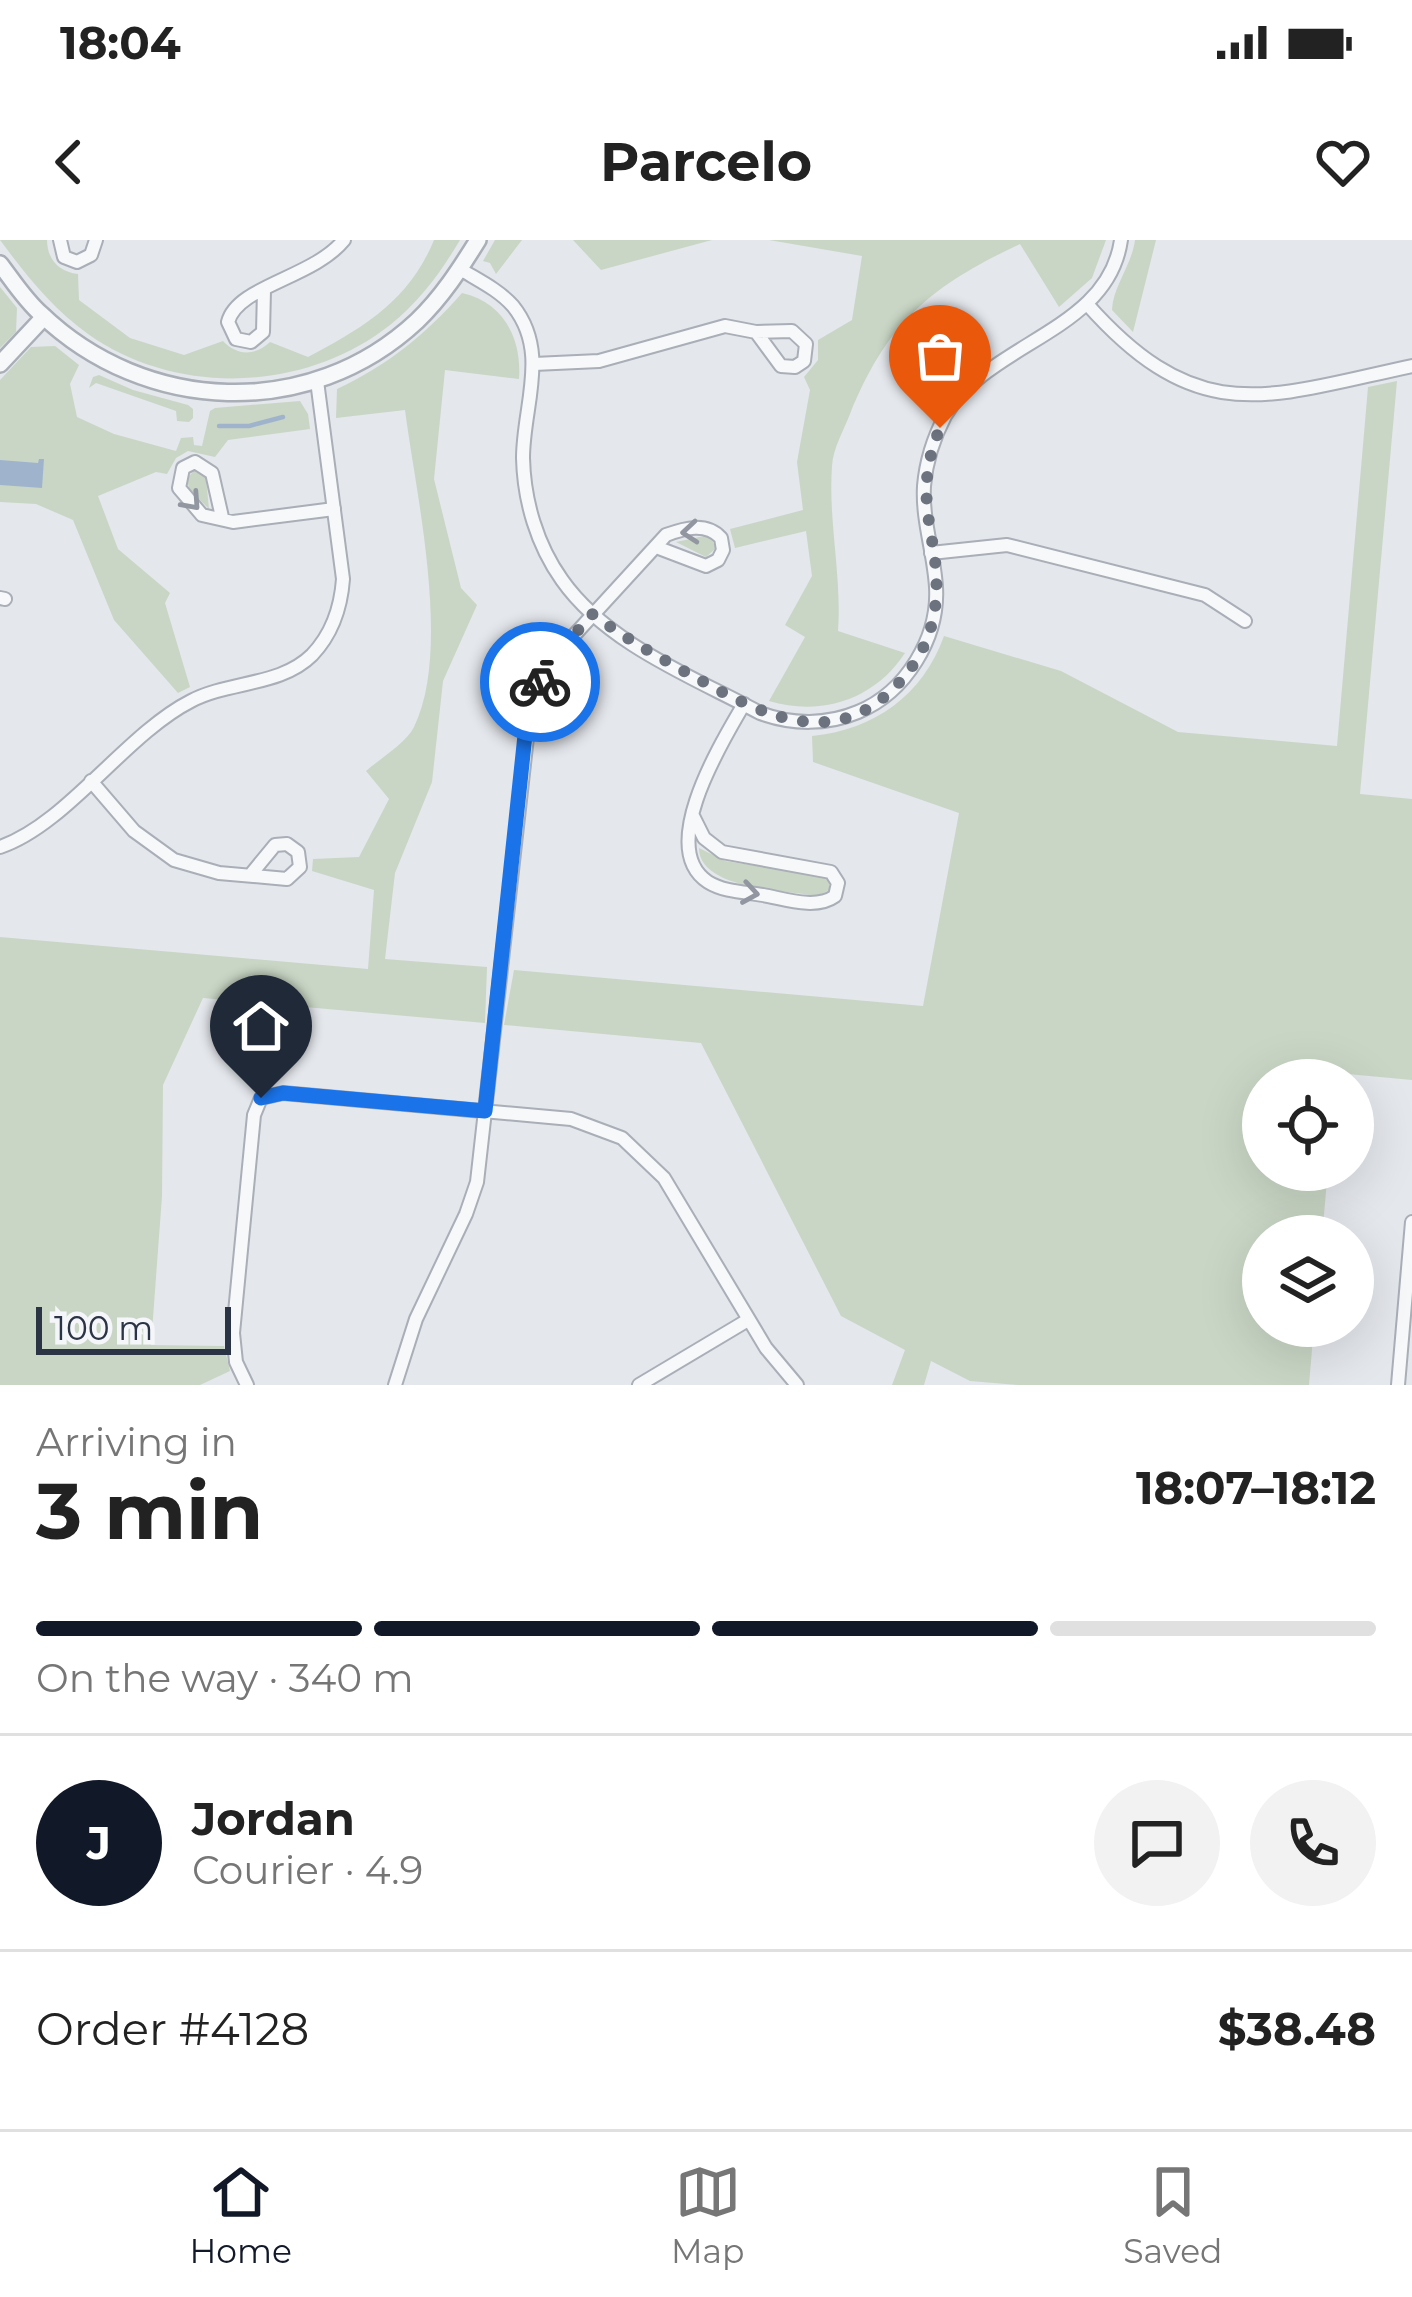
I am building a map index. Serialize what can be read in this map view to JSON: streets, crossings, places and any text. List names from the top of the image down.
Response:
{
  "scale_bar": "100 m",
  "page": {
    "status": "18:04",
    "header": "Parcelo",
    "scale": "100 m",
    "heading": ["3 min", "Arriving in", "18:07–18:12"],
    "panel": [
      "Jordan",
      "Courier · 4.9",
      "Order #4128",
      "$38.48"
    ],
    "bar": "On the way · 340 m",
    "round": "J",
    "tabs": ["Home", "Map", "Saved"]
  }
}
